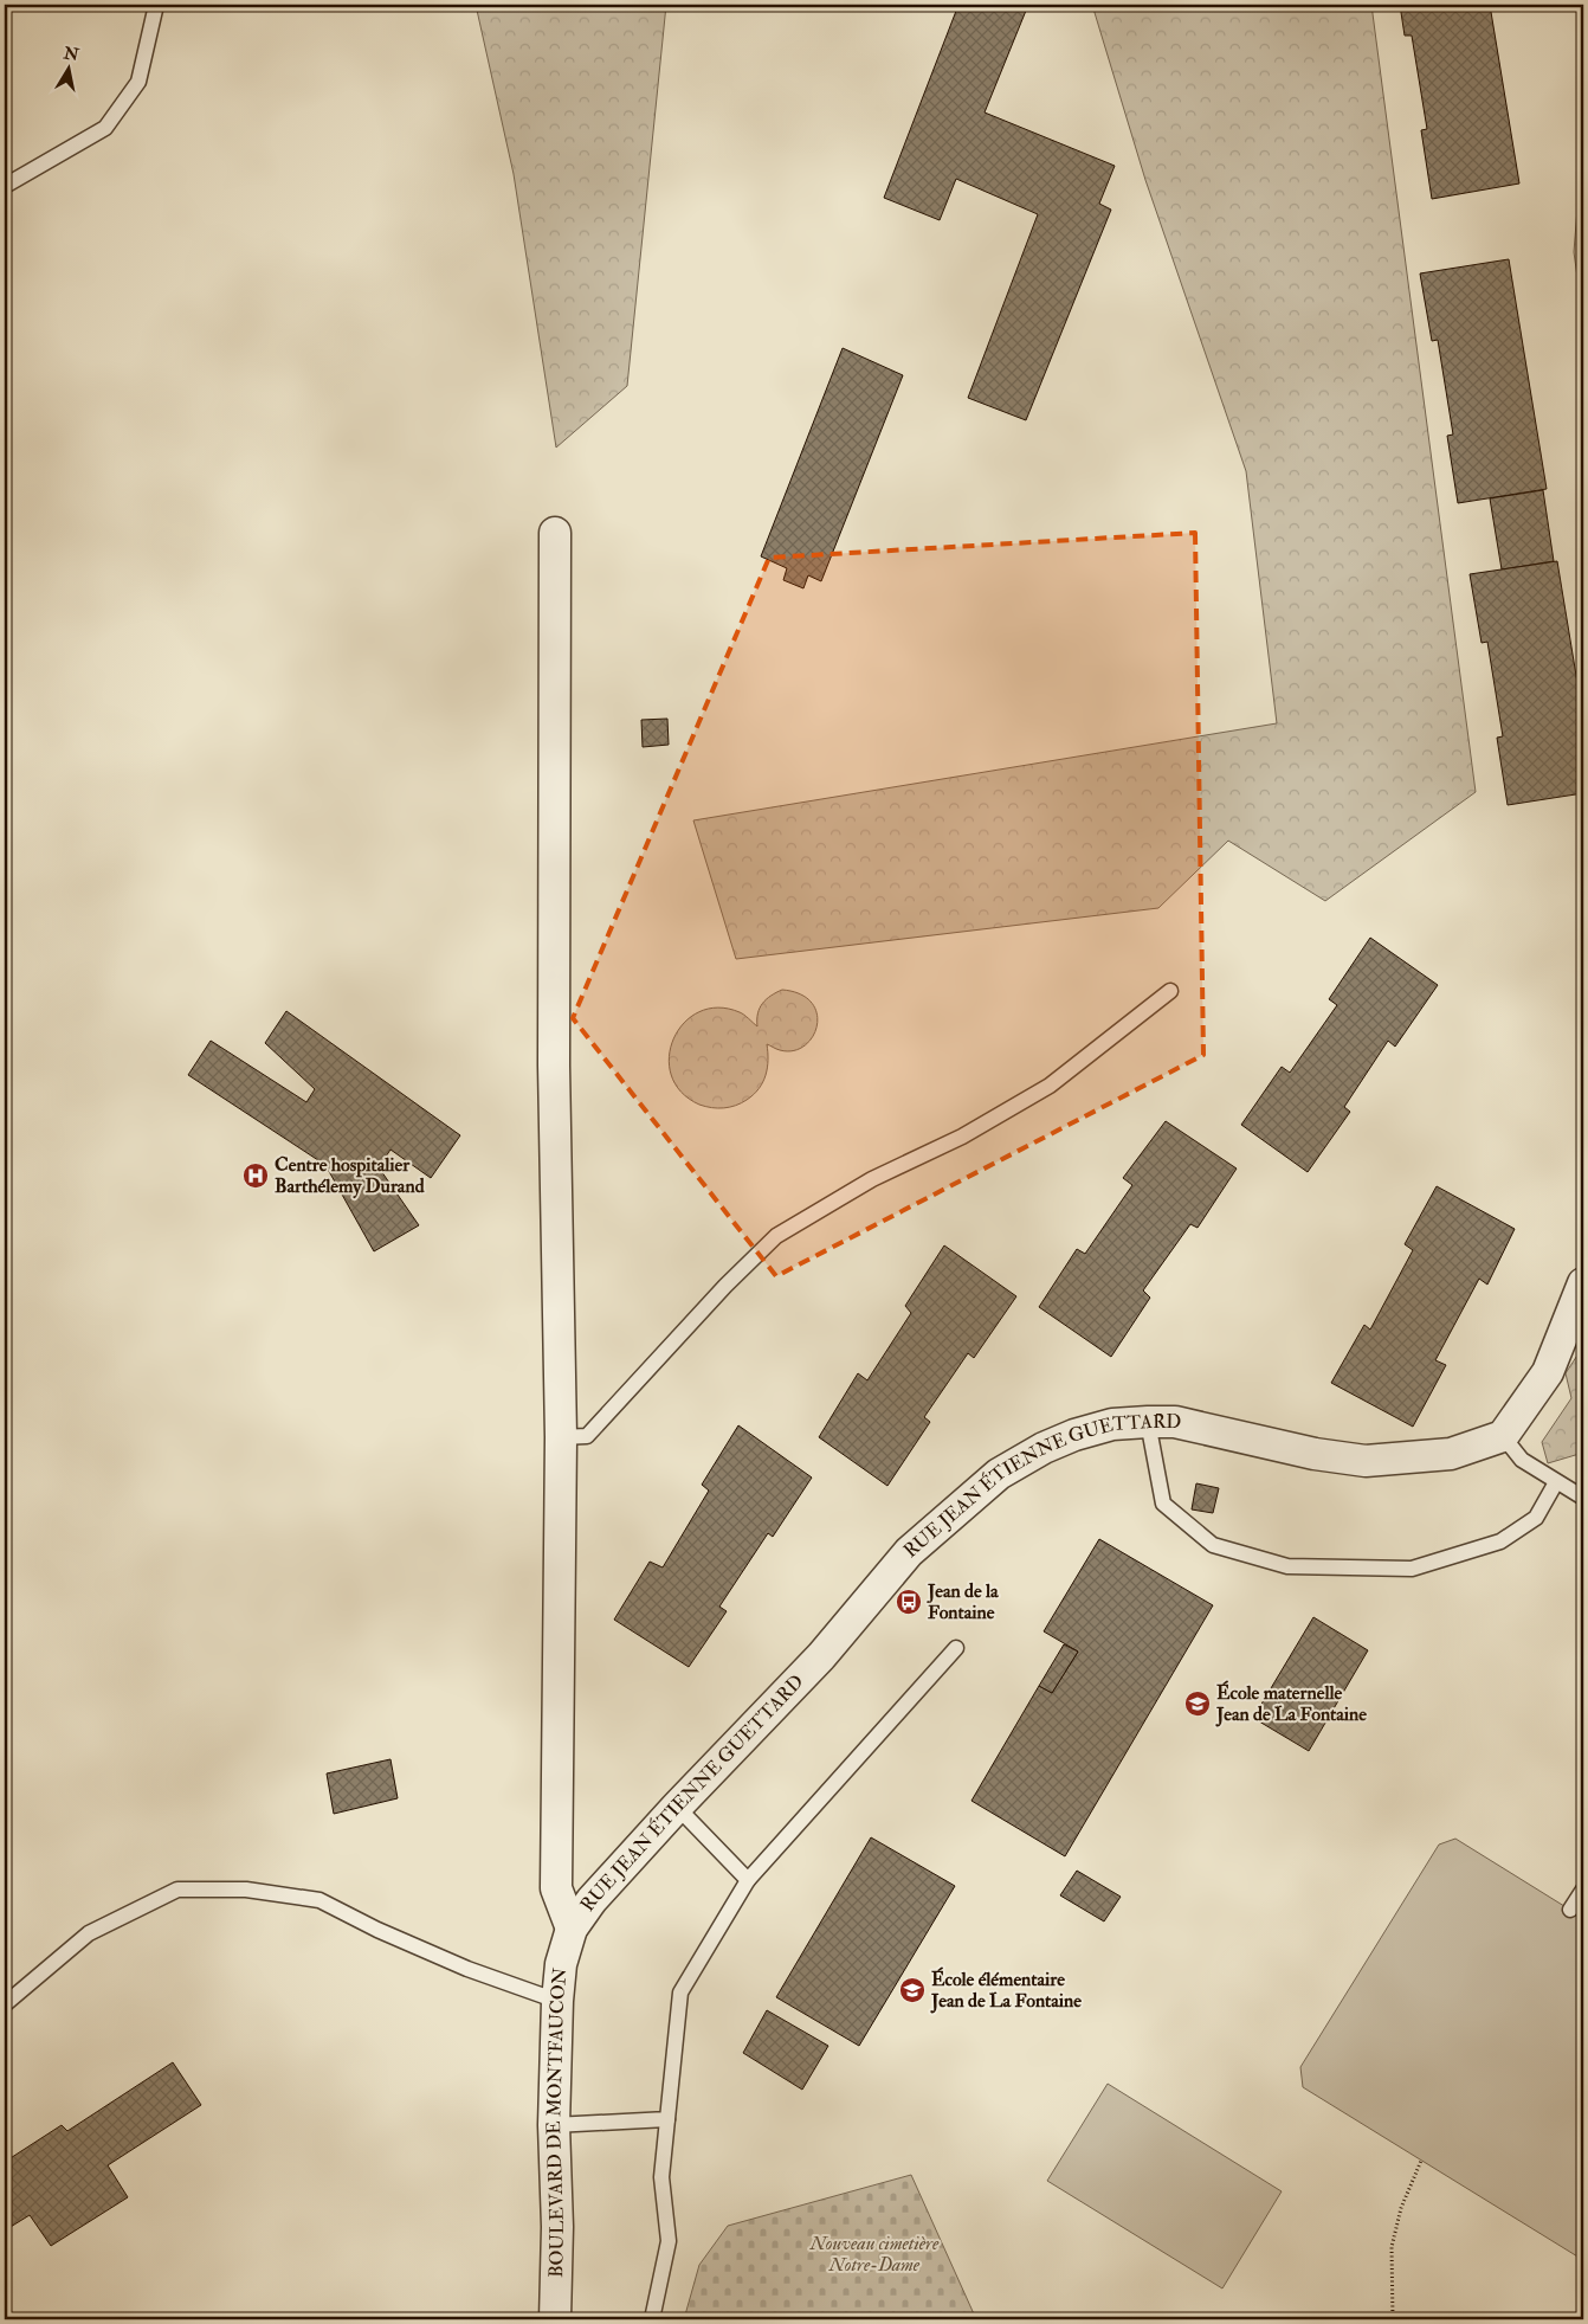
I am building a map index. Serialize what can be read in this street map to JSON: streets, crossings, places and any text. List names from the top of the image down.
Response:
{
  "streets": {
    "street": ["RUE JEAN ÉTIENNE GUETTARD", "BOULEVARD DE MONTFAUCON"]
  },
  "crossings": [
    ["RUE JEAN ÉTIENNE GUETTARD", "BOULEVARD DE MONTFAUCON"]
  ],
  "parks": ["Nouveau cimetière Notre-Dame"],
  "places": {
    "hospital": ["Centre hospitalier Barthélemy Durand"],
    "bus stop": ["Jean de la Fontaine"],
    "school or university": ["École maternelle Jean de La Fontaine", "École élémentaire Jean de La Fontaine"]
  },
  "north": "top"
}
